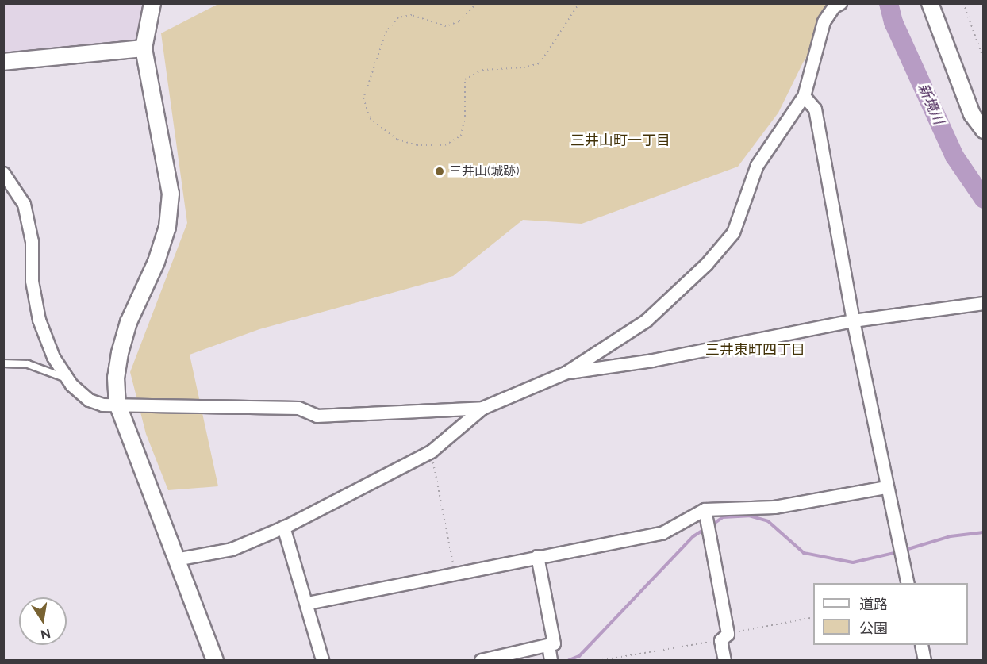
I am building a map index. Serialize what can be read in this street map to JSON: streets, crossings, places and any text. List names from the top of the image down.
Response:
{
  "districts": ["三井山町一丁目", "三井東町四丁目"],
  "water": ["新境川"],
  "places": ["三井山(城跡)"],
  "legend": ["道路", "公園"],
  "north": "bottom"
}
